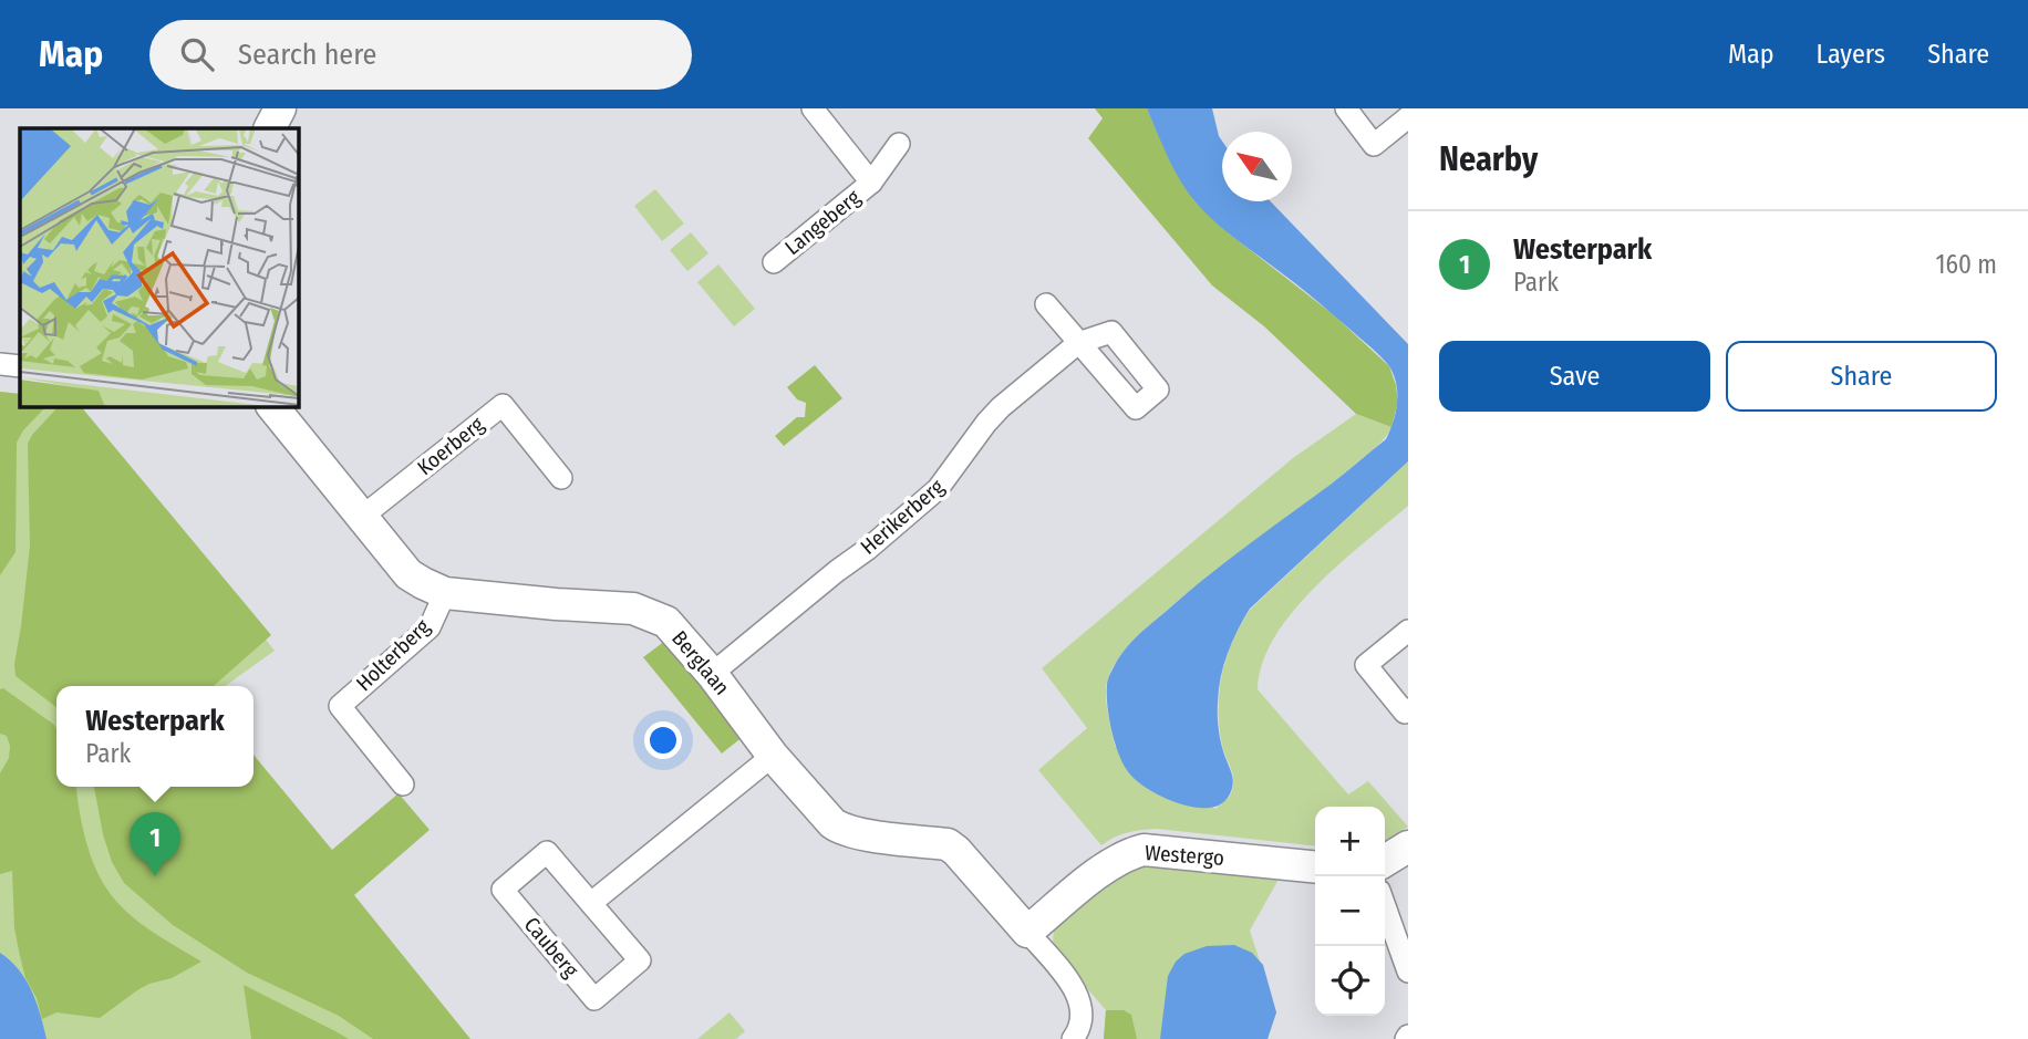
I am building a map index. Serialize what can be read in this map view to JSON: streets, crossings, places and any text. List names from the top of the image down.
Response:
{
  "streets": {
    "street": [
      "Langeberg",
      "Koerberg",
      "Herikerberg",
      "Holterberg",
      "Berglaan",
      "Westergo",
      "Cauberg"
    ]
  },
  "crossings": [
    ["Koerberg", "Berglaan"],
    ["Herikerberg", "Berglaan"],
    ["Holterberg", "Berglaan"],
    ["Berglaan", "Westergo"]
  ],
  "north": "top left",
  "page": {
    "header": "Map",
    "search": "Search here",
    "nav": ["Map", "Layers", "Share"],
    "heading": "Nearby",
    "list": [
      {
        "mark": "1",
        "name": "Westerpark",
        "note": "Park",
        "value": "160 m"
      }
    ],
    "buttons": ["Save", "Share"],
    "popup": ["Westerpark", "Park"],
    "map_buttons": ["+", "−"],
    "pins": "1"
  }
}
